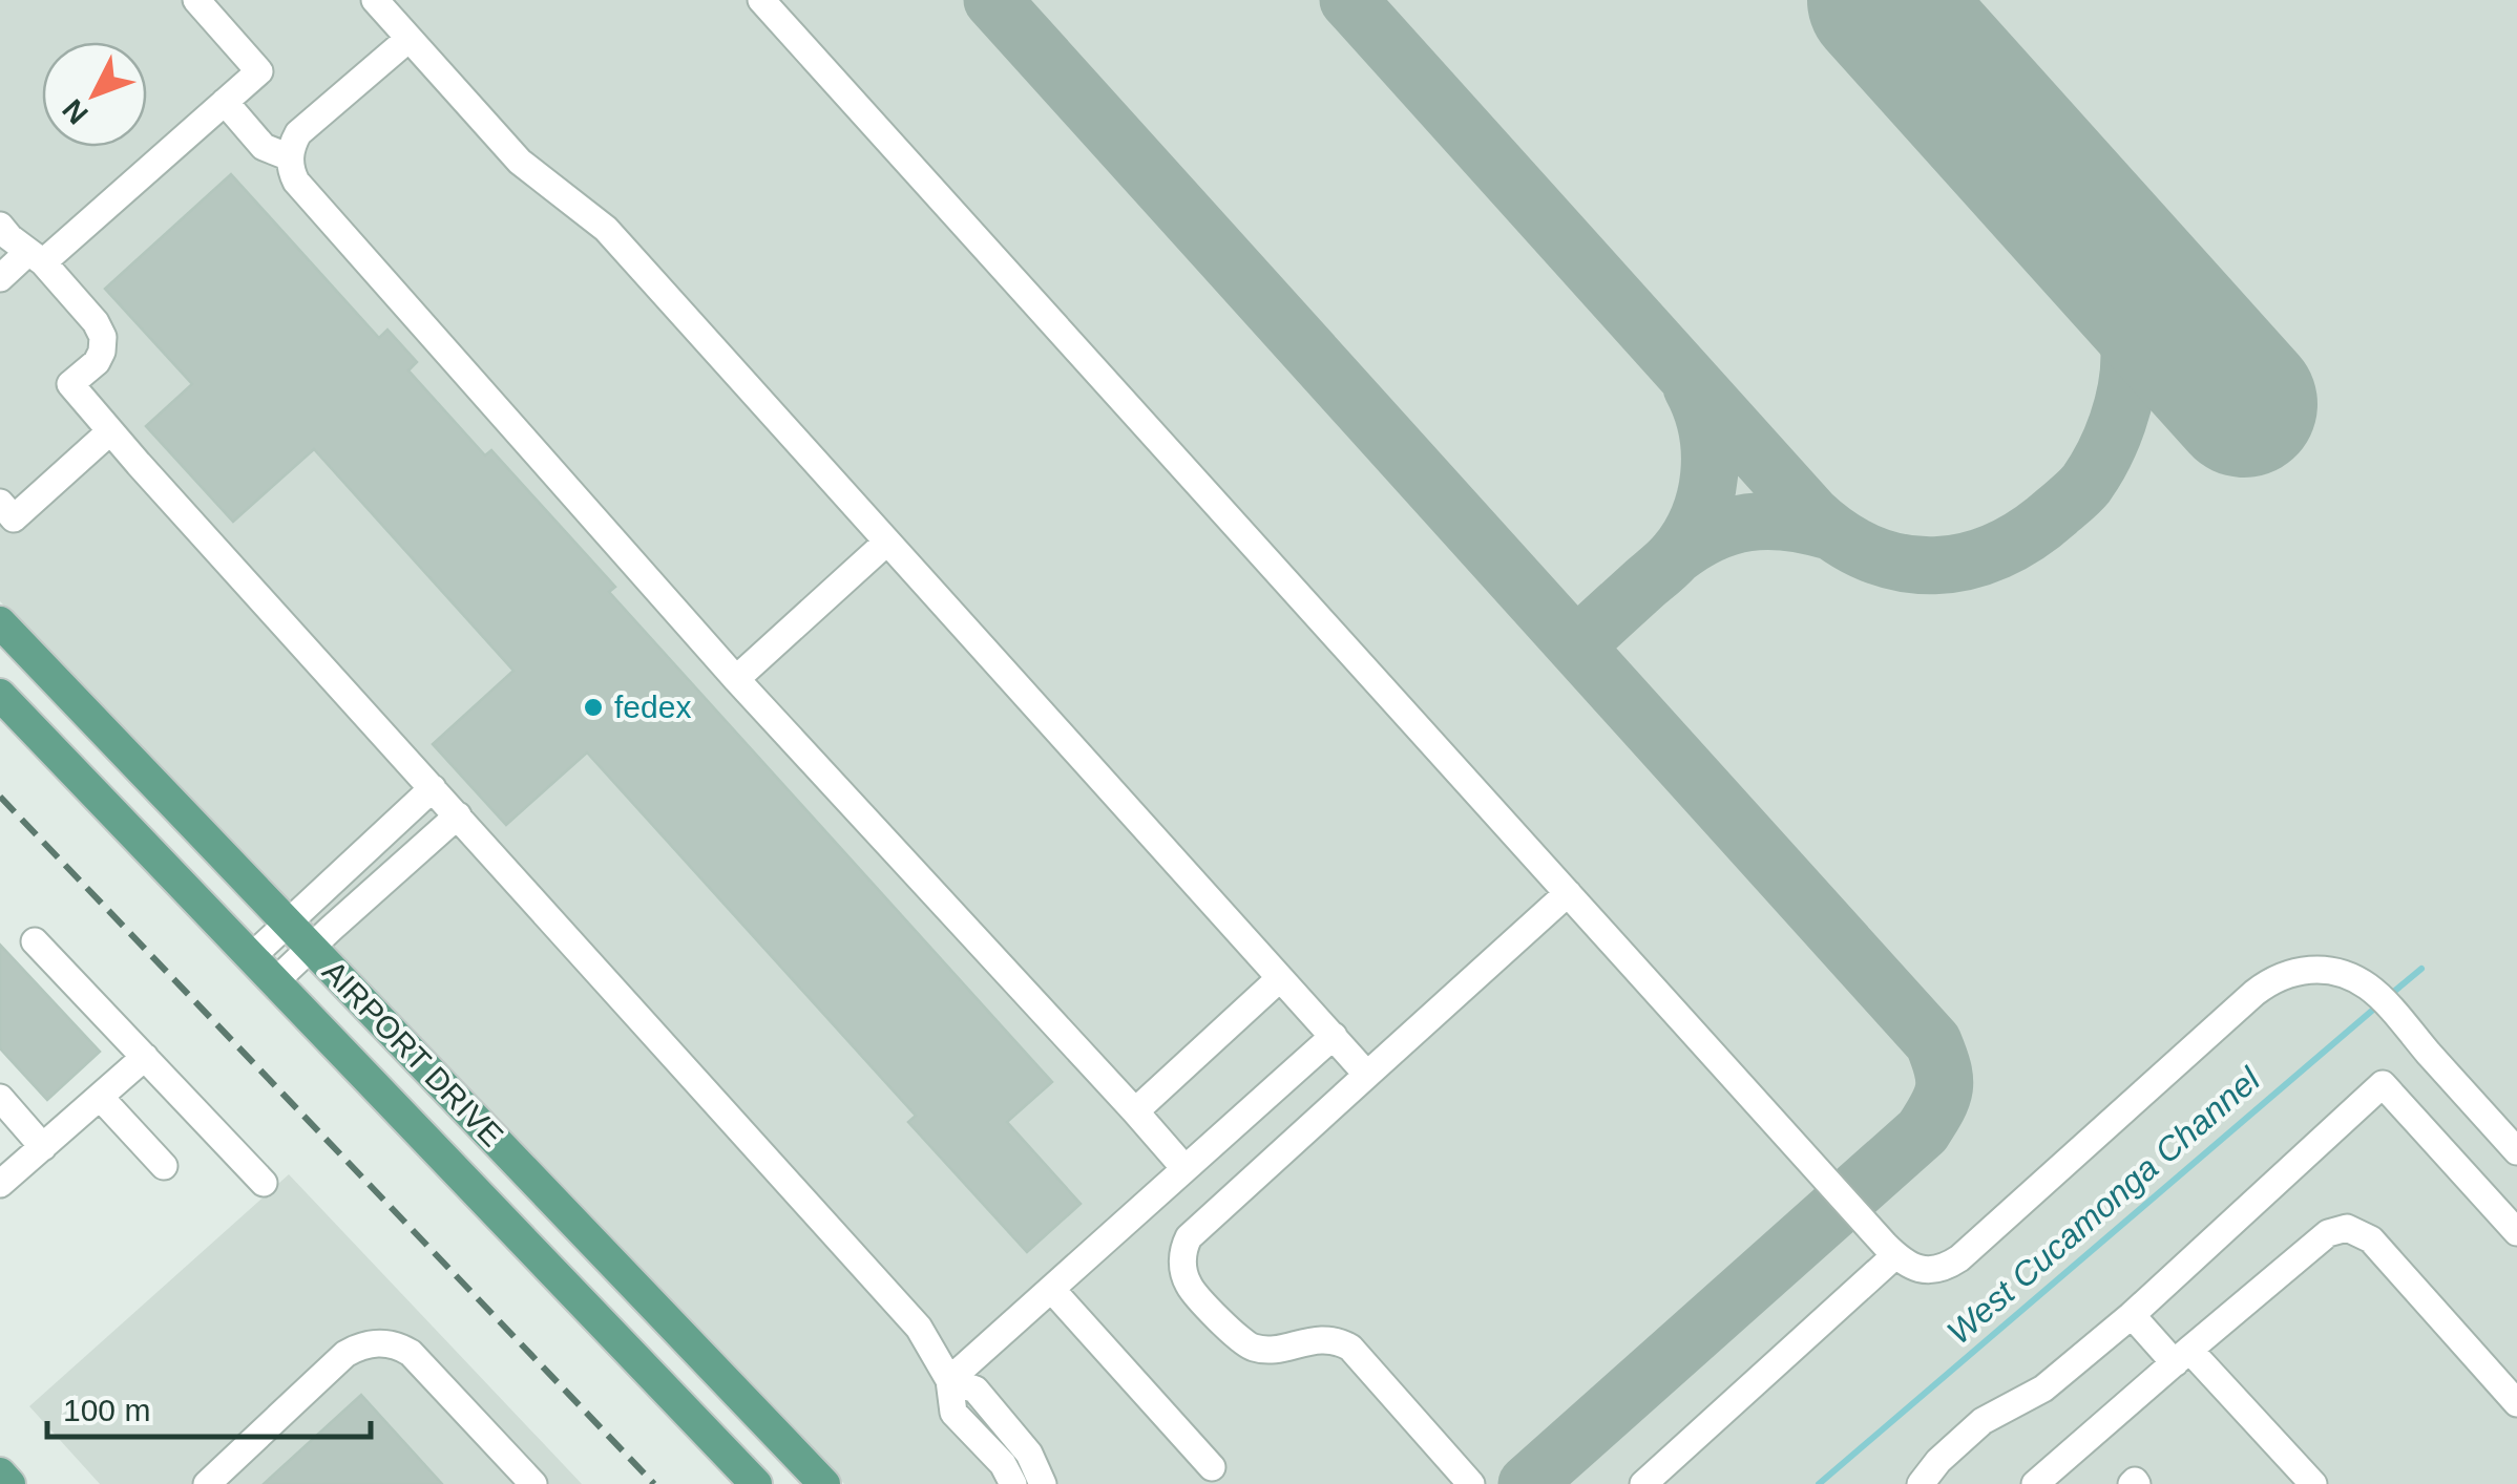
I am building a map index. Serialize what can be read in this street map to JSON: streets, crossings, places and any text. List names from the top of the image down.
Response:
{
  "streets": {
    "main road": ["AIRPORT DRIVE"]
  },
  "water": ["West Cucamonga Channel"],
  "places": ["fedex"],
  "scale_bar": "100 m",
  "north": "bottom left"
}
